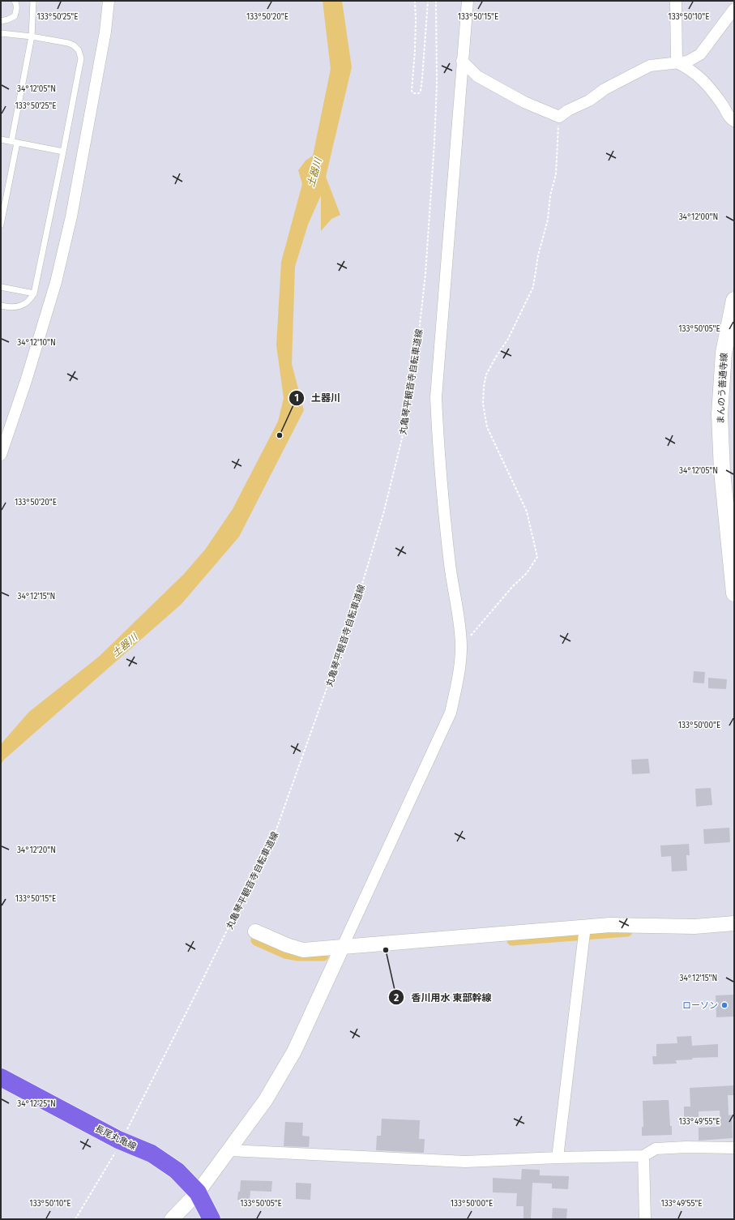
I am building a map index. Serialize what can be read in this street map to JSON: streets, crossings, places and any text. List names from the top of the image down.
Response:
{
  "streets": {
    "main road": ["まんのう善通寺線", "長尾丸亀線"],
    "path": ["丸亀琴平観音寺自転車道線"]
  },
  "crossings": [
    ["丸亀琴平観音寺自転車道線", "長尾丸亀線"]
  ],
  "water": ["土器川"],
  "places": ["土器川", "香川用水 東部幹線", "ローソン"],
  "coordinates": [
    "133°50'25\"E",
    "133°50'20\"E",
    "133°50'15\"E",
    "133°50'10\"E",
    "34°12'05\"N",
    "34°12'00\"N",
    "133°50'05\"E",
    "34°12'10\"N",
    "34°12'15\"N",
    "133°50'00\"E",
    "34°12'20\"N",
    "34°12'25\"N",
    "133°49'55\"E"
  ]
}
